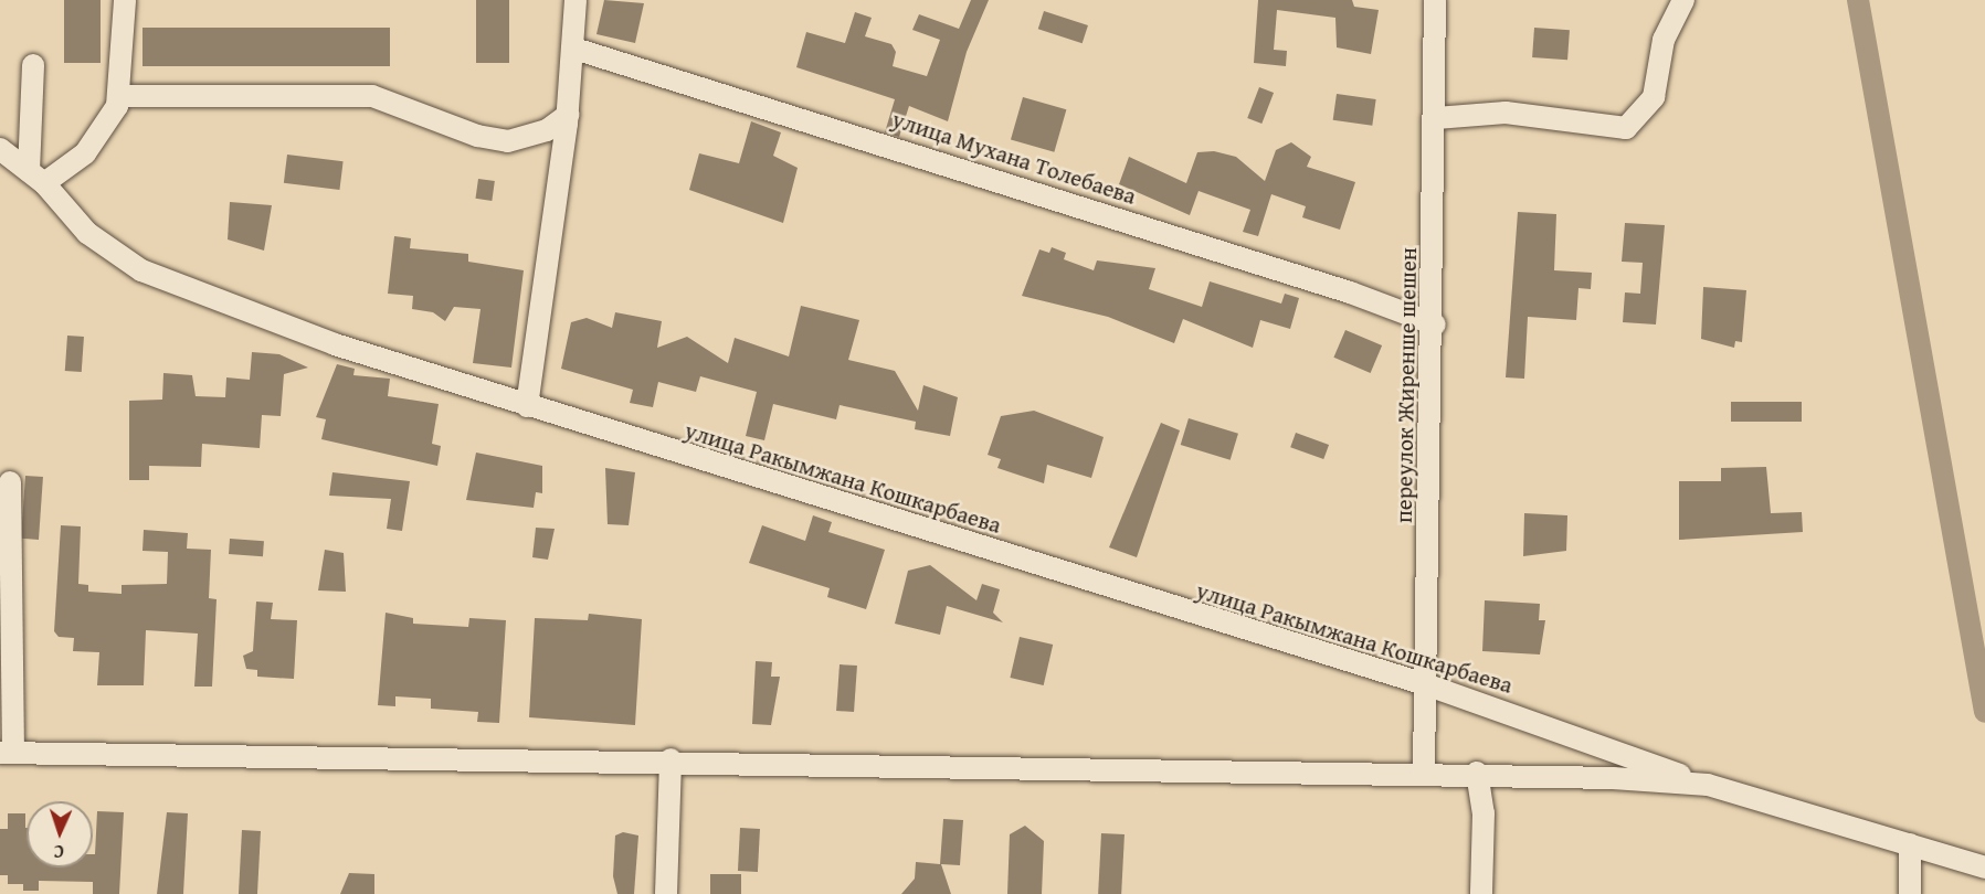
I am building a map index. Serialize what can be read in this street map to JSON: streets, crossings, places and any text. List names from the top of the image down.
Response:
{
  "streets": {
    "street": ["улица Мухана Толебаева", "переулок Жиренше шешен", "улица Ракымжана Кошкарбаева"]
  },
  "crossings": [
    ["улица Мухана Толебаева", "переулок Жиренше шешен"],
    ["переулок Жиренше шешен", "улица Ракымжана Кошкарбаева"]
  ],
  "north": "bottom"
}
